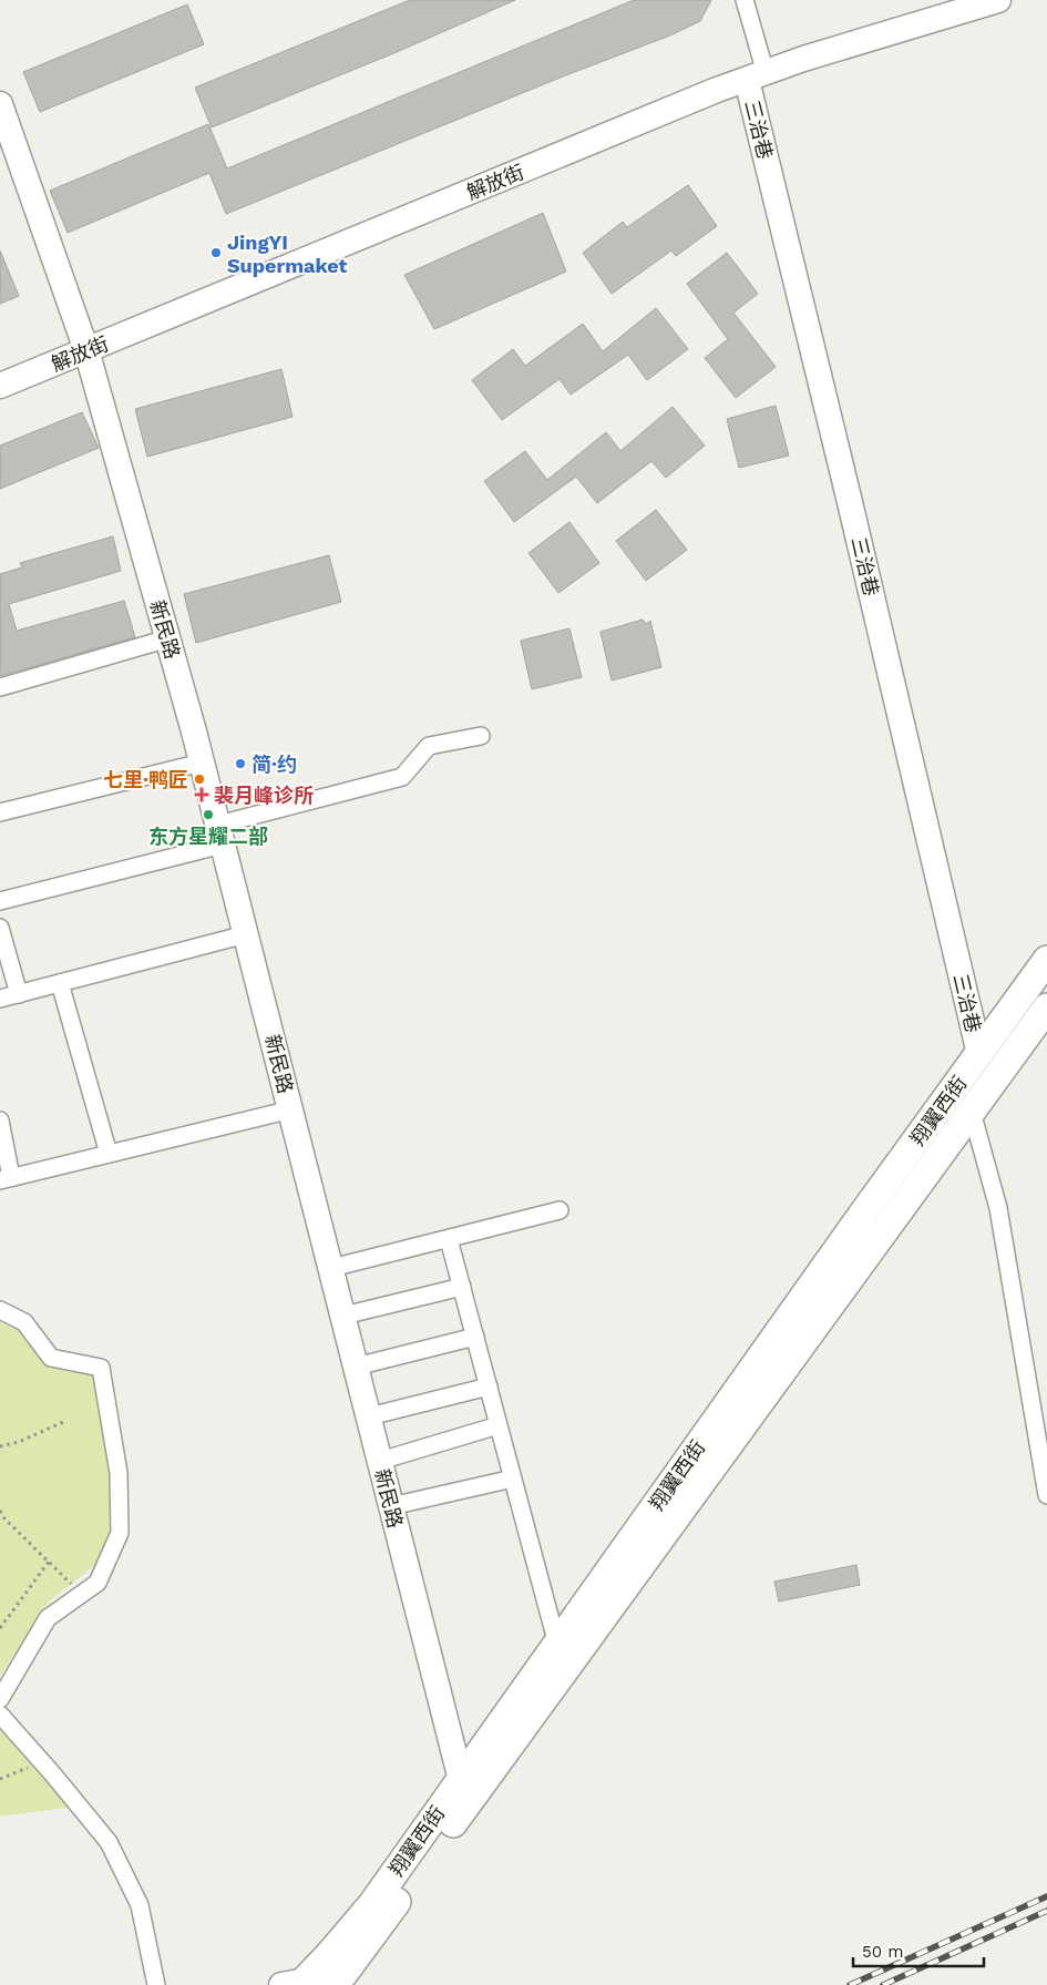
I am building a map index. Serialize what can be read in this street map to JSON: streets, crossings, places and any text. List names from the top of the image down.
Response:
{
  "streets": {
    "main road": ["翔翼西街"],
    "street": ["三治巷", "解放街", "新民路"]
  },
  "crossings": [
    ["三治巷", "解放街"],
    ["三治巷", "翔翼西街"],
    ["解放街", "新民路"],
    ["新民路", "翔翼西街"]
  ],
  "places": {
    "other": [
      "JingYI Supermaket",
      "简·约",
      "七里·鸭匠",
      "东方星耀二部"
    ],
    "health": ["裴月峰诊所"]
  },
  "scale_bar": "50 m"
}
